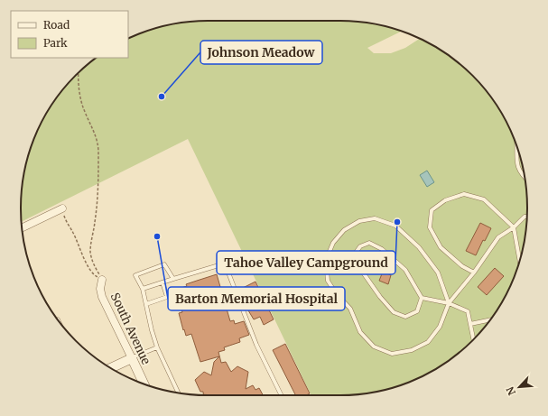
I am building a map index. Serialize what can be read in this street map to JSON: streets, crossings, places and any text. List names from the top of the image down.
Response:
{
  "streets": {
    "street": ["South Avenue"]
  },
  "places": ["Johnson Meadow", "Tahoe Valley Campground", "Barton Memorial Hospital"],
  "legend": ["Road", "Park"],
  "north": "bottom left"
}
